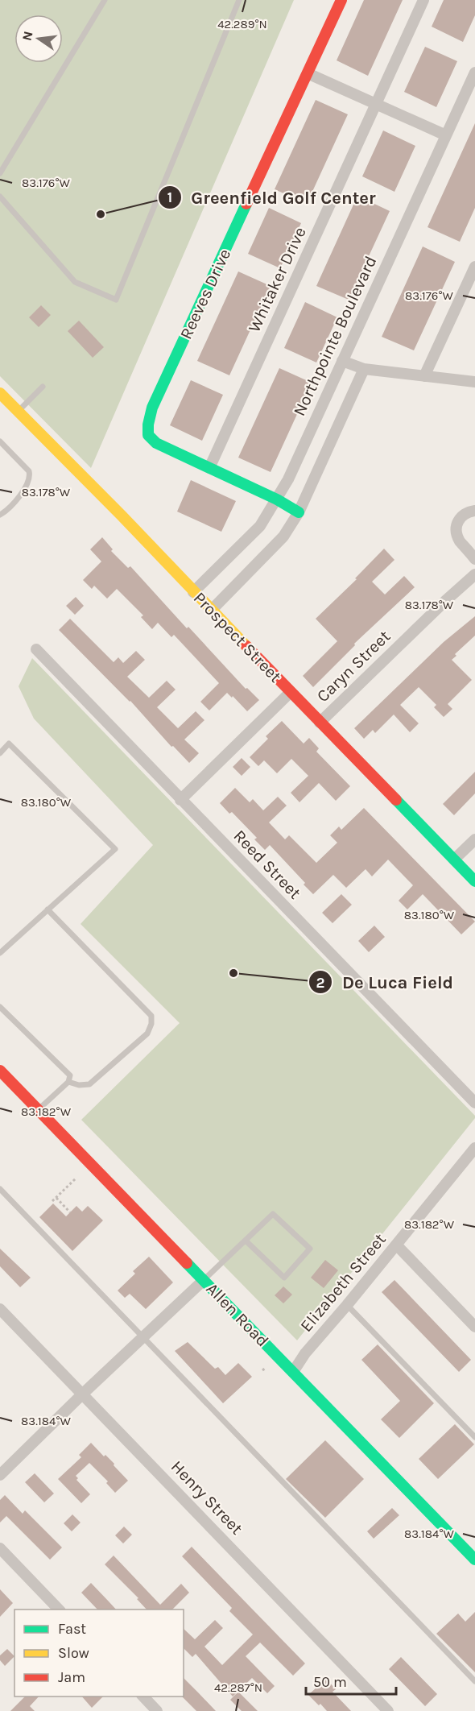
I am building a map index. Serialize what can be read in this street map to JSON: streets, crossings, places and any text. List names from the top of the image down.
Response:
{
  "streets": {
    "street": [
      "Whitaker Drive",
      "Reeves Drive",
      "Northpointe Boulevard",
      "Prospect Street",
      "Caryn Street",
      "Reed Street",
      "Elizabeth Street",
      "Allen Road",
      "Henry Street"
    ]
  },
  "crossings": [
    ["Whitaker Drive", "Reeves Drive"],
    ["Reeves Drive", "Northpointe Boulevard"],
    ["Northpointe Boulevard", "Prospect Street"],
    ["Prospect Street", "Caryn Street"],
    ["Elizabeth Street", "Allen Road"]
  ],
  "places": ["Greenfield Golf Center", "De Luca Field"],
  "legend": ["Fast", "Slow", "Jam"],
  "scale_bar": "50 m",
  "north": "left",
  "coordinates": [
    "42.289°N",
    "83.176°W",
    "83.178°W",
    "83.180°W",
    "83.182°W",
    "83.184°W",
    "42.287°N"
  ]
}
